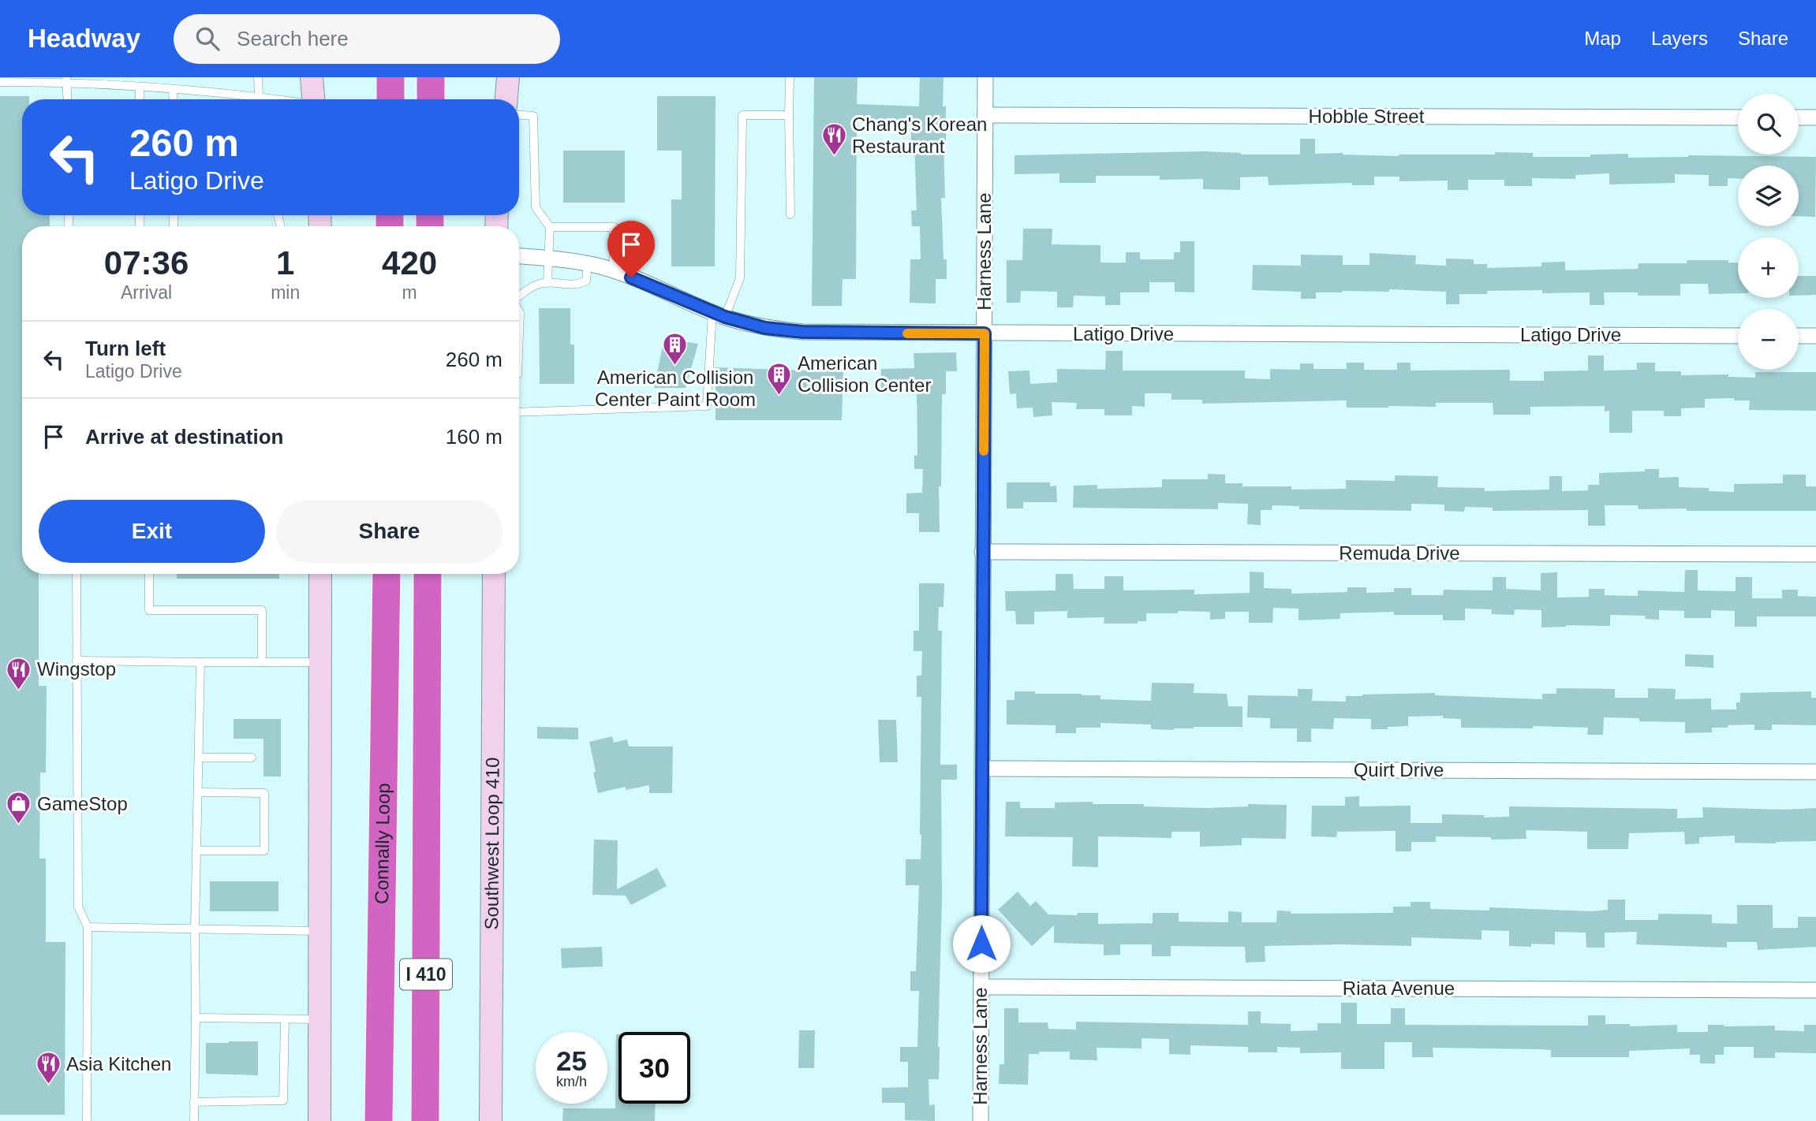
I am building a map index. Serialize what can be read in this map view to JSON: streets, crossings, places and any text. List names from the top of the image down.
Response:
{
  "streets": {
    "highway": ["Connally Loop", "I 410"],
    "main road": ["Southwest Loop 410"],
    "street": [
      "Hobble Street",
      "Harness Lane",
      "Latigo Drive",
      "Remuda Drive",
      "Quirt Drive",
      "Riata Avenue"
    ]
  },
  "crossings": [
    ["Hobble Street", "Harness Lane"],
    ["Harness Lane", "Latigo Drive"],
    ["Harness Lane", "Remuda Drive"],
    ["Harness Lane", "Quirt Drive"],
    ["Harness Lane", "Riata Avenue"]
  ],
  "places": {
    "restaurant": ["Chang's Korean Restaurant", "Wingstop", "Asia Kitchen"],
    "building": ["American Collision Center Paint Room", "American Collision Center"],
    "shop": ["GameStop"]
  },
  "page": {
    "header": "Headway",
    "search": "Search here",
    "nav": ["Map", "Layers", "Share"],
    "map_buttons": ["+", "−"],
    "turn": ["260 m", "Latigo Drive"],
    "eta": [
      "07:36",
      "Arrival",
      "1",
      "min",
      "420",
      "m"
    ],
    "list": [
      {
        "name": "Turn left",
        "note": "Latigo Drive",
        "value": "260 m"
      },
      {
        "name": "Arrive at destination",
        "value": "160 m"
      }
    ],
    "buttons": ["Exit", "Share"],
    "speed": "25 km/h",
    "limit": "30"
  }
}
